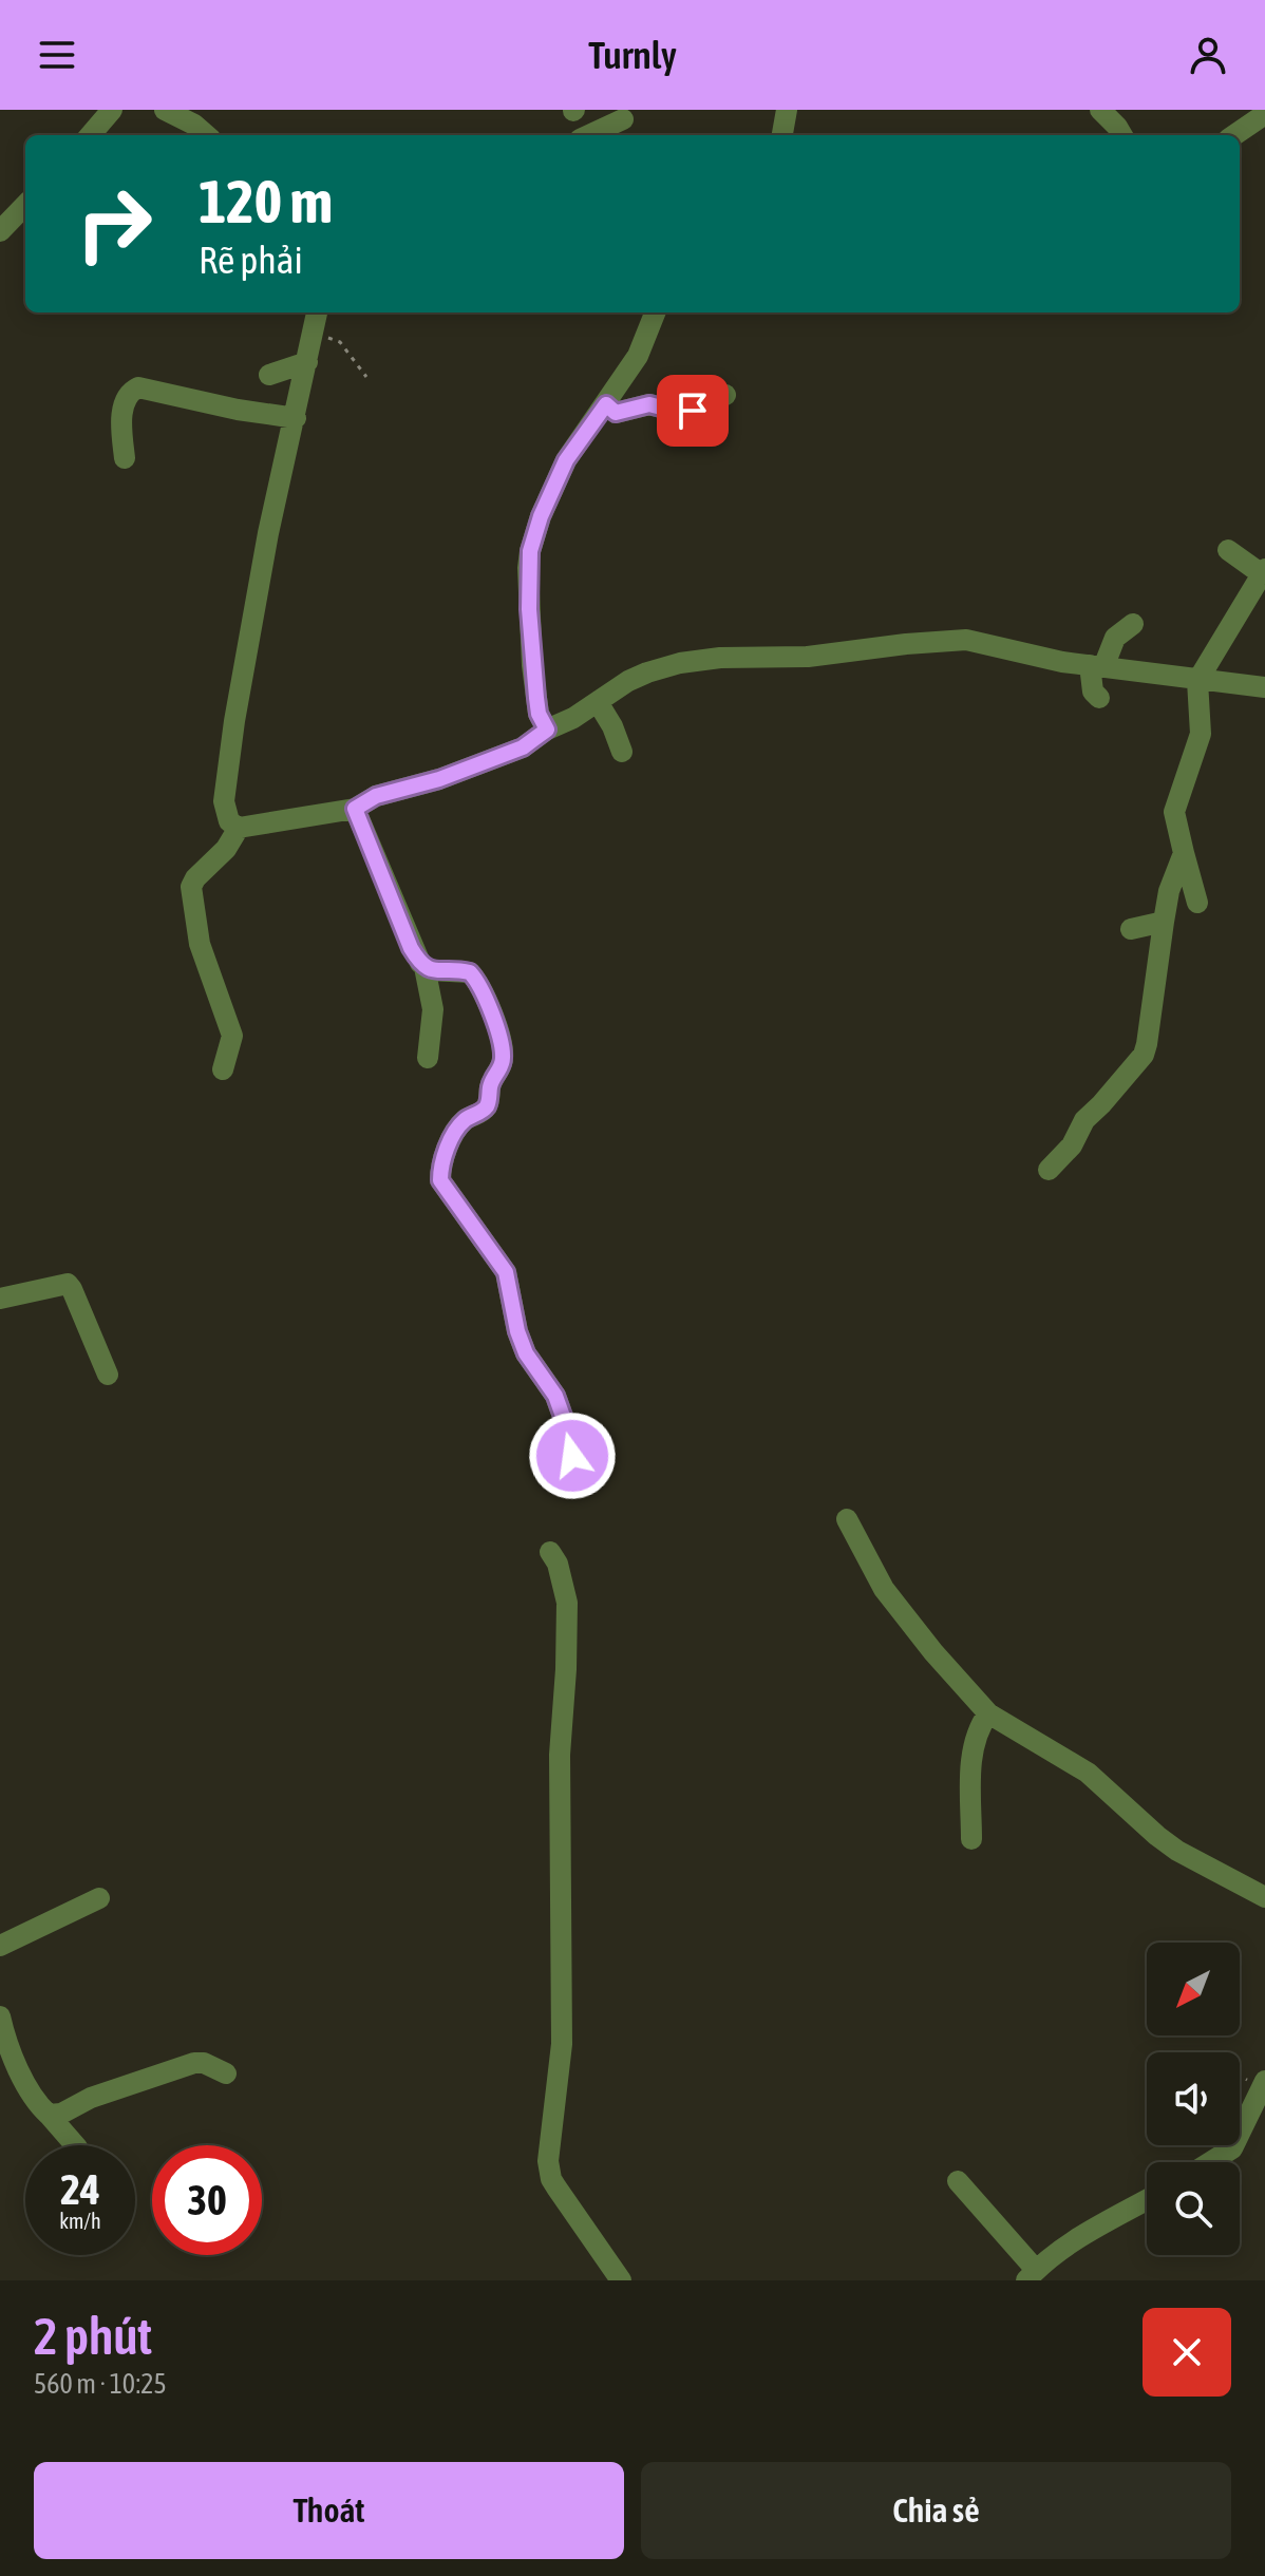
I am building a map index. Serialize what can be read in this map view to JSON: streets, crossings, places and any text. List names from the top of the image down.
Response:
{
  "north": "bottom left",
  "page": {
    "header": "Turnly",
    "turn": ["120 m", "Rẽ phải"],
    "speed": "24 km/h",
    "limit": "30",
    "heading": ["2 phút", "560 m · 10:25"],
    "buttons": ["Thoát", "Chia sẻ"]
  }
}
